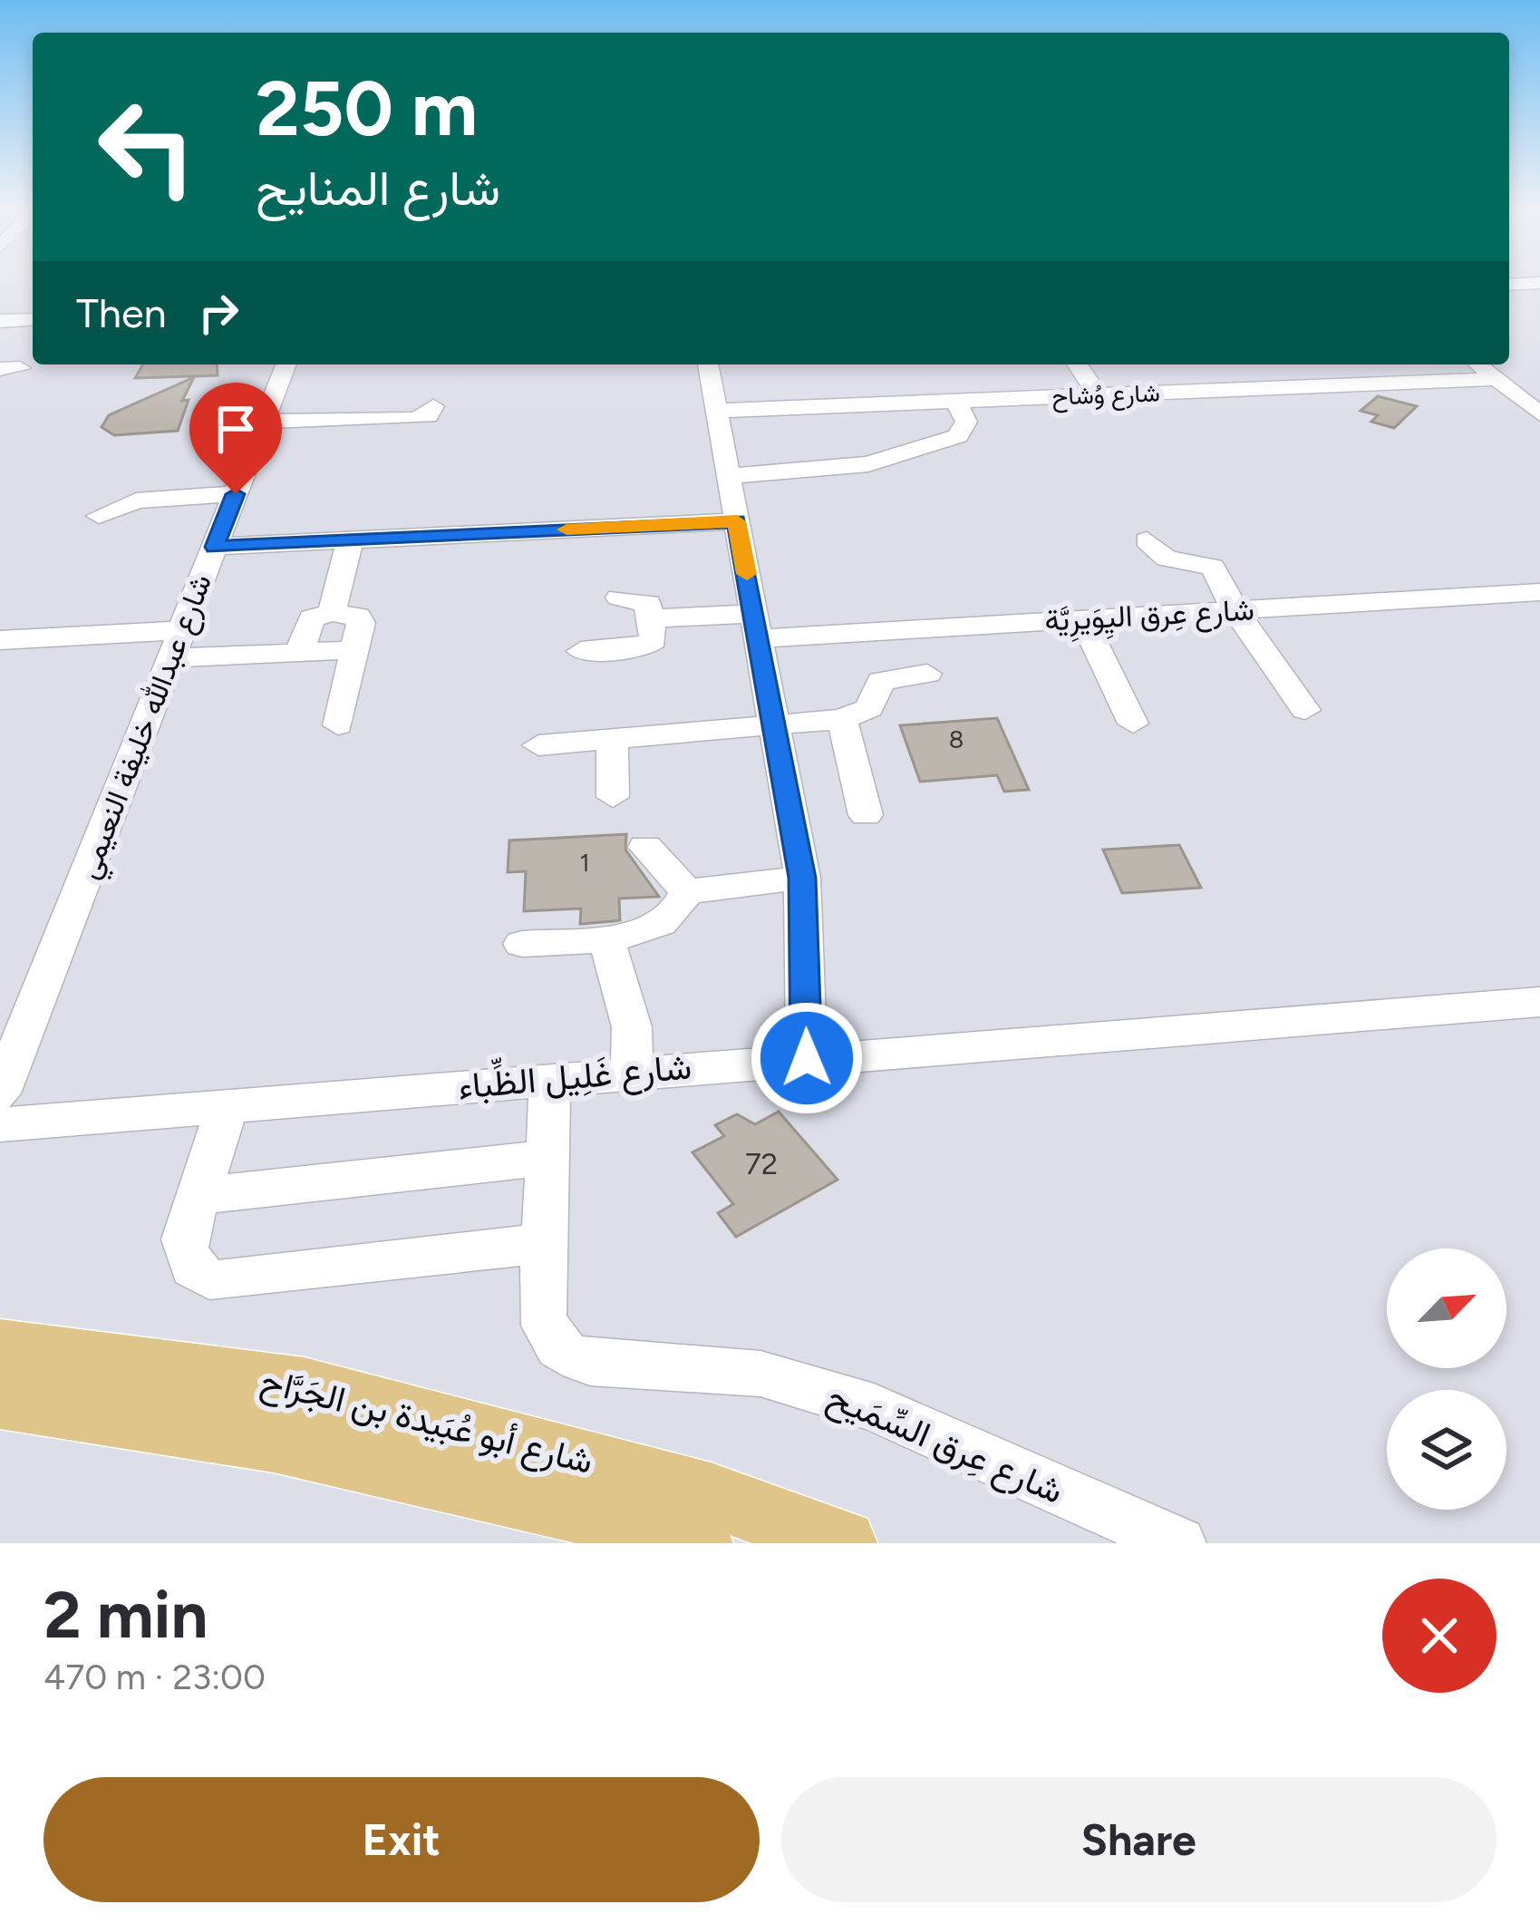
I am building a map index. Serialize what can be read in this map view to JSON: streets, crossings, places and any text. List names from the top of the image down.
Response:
{
  "streets": {
    "main road": ["شارع أبو عُبَيدة بن الجَرَّاح"],
    "street": [
      "شارع وُشاح",
      "شارع عِرق اليِوَيرِيَّة",
      "شارع عبدالله خليفة النعيمي",
      "شارع غَلِيل الظِّباء",
      "شارع عِرق السِّمَيح"
    ]
  },
  "house_numbers": ["8", "1", "72"],
  "north": "top right",
  "page": {
    "turn": ["250 m", "شارع المنايح"],
    "then": "Then",
    "heading": ["2 min", "470 m · 23:00"],
    "buttons": ["Exit", "Share"]
  }
}
